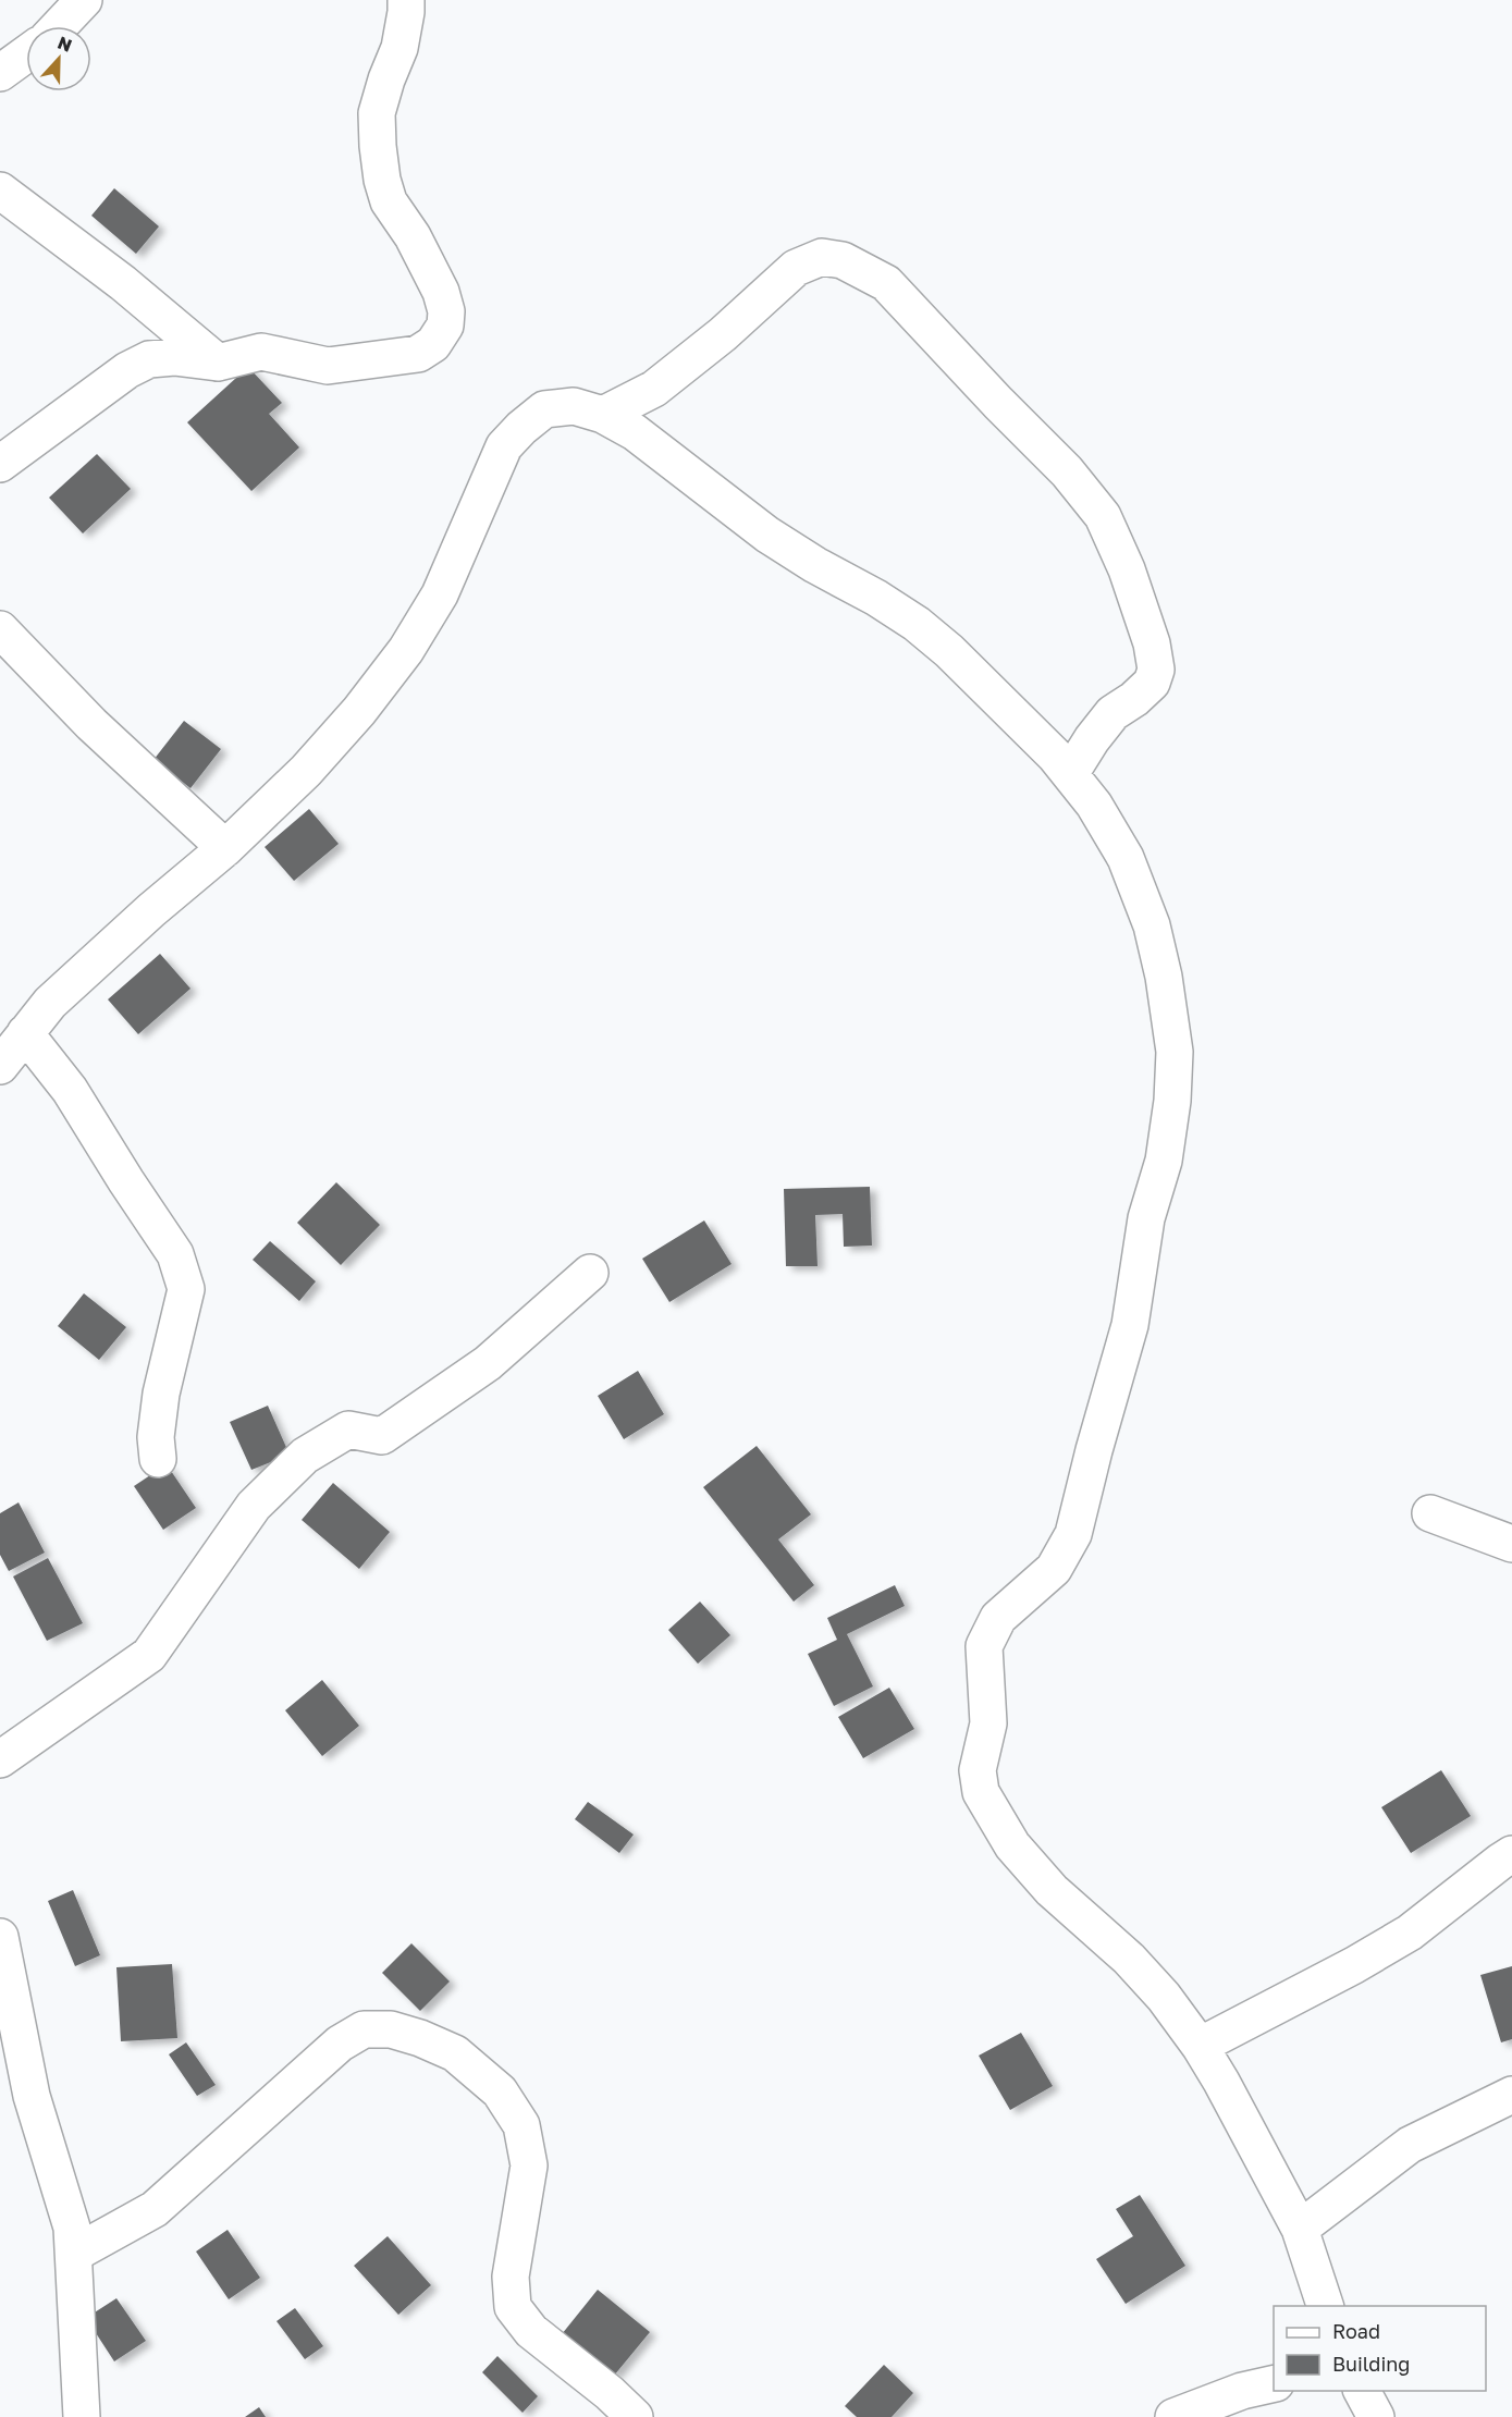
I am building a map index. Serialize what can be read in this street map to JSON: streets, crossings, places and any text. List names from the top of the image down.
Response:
{
  "legend": ["Road", "Building"],
  "north": "top"
}
